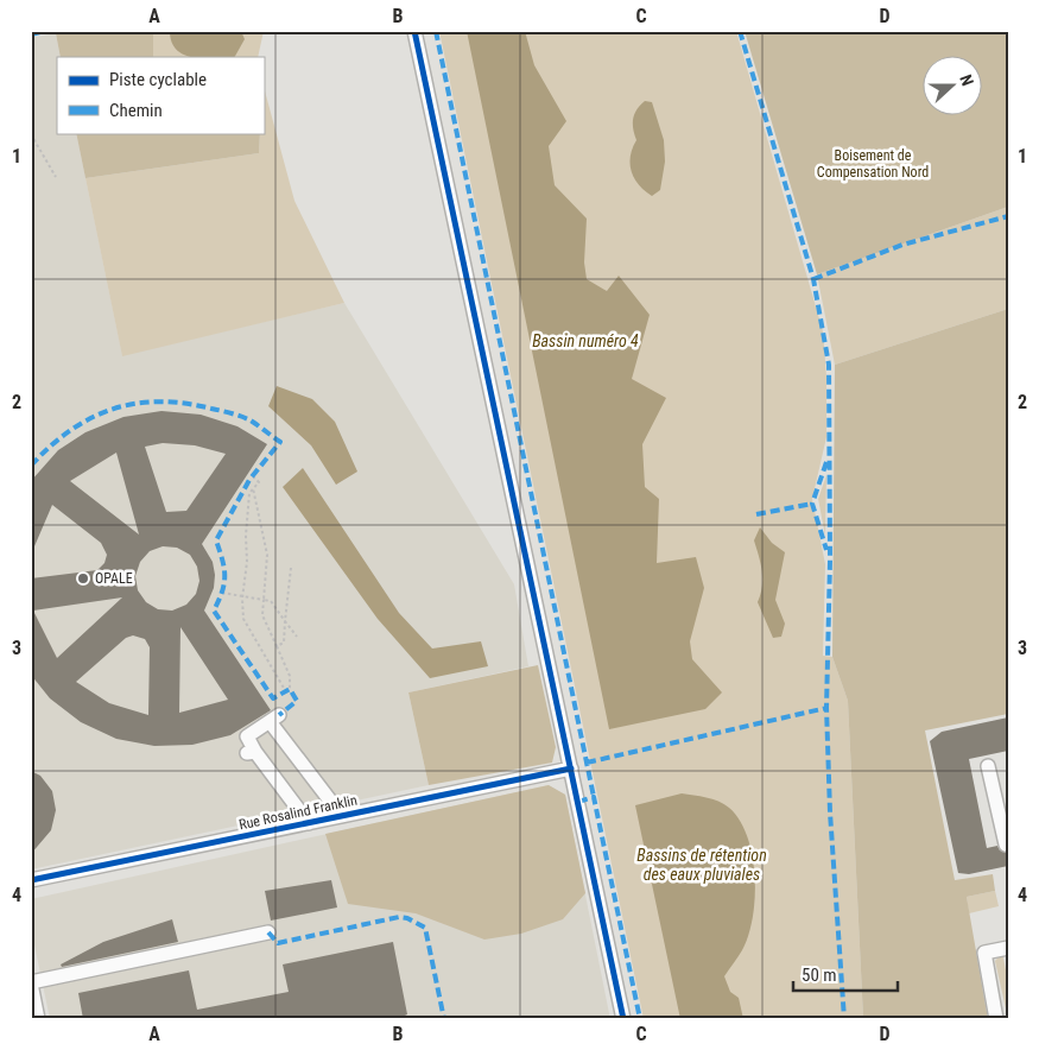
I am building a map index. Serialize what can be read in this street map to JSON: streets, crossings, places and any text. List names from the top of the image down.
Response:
{
  "streets": {
    "street": ["Rue Rosalind Franklin"]
  },
  "water": ["Bassin numéro 4", "Bassins de rétention des eaux pluviales"],
  "parks": ["Boisement de Compensation Nord"],
  "places": ["OPALE"],
  "legend": ["Piste cyclable", "Chemin"],
  "scale_bar": "50 m",
  "north": "right",
  "grid": {
    "columns": [
      "A",
      "B",
      "C",
      "D"
    ],
    "rows": [
      "1",
      "2",
      "3",
      "4"
    ]
  }
}
